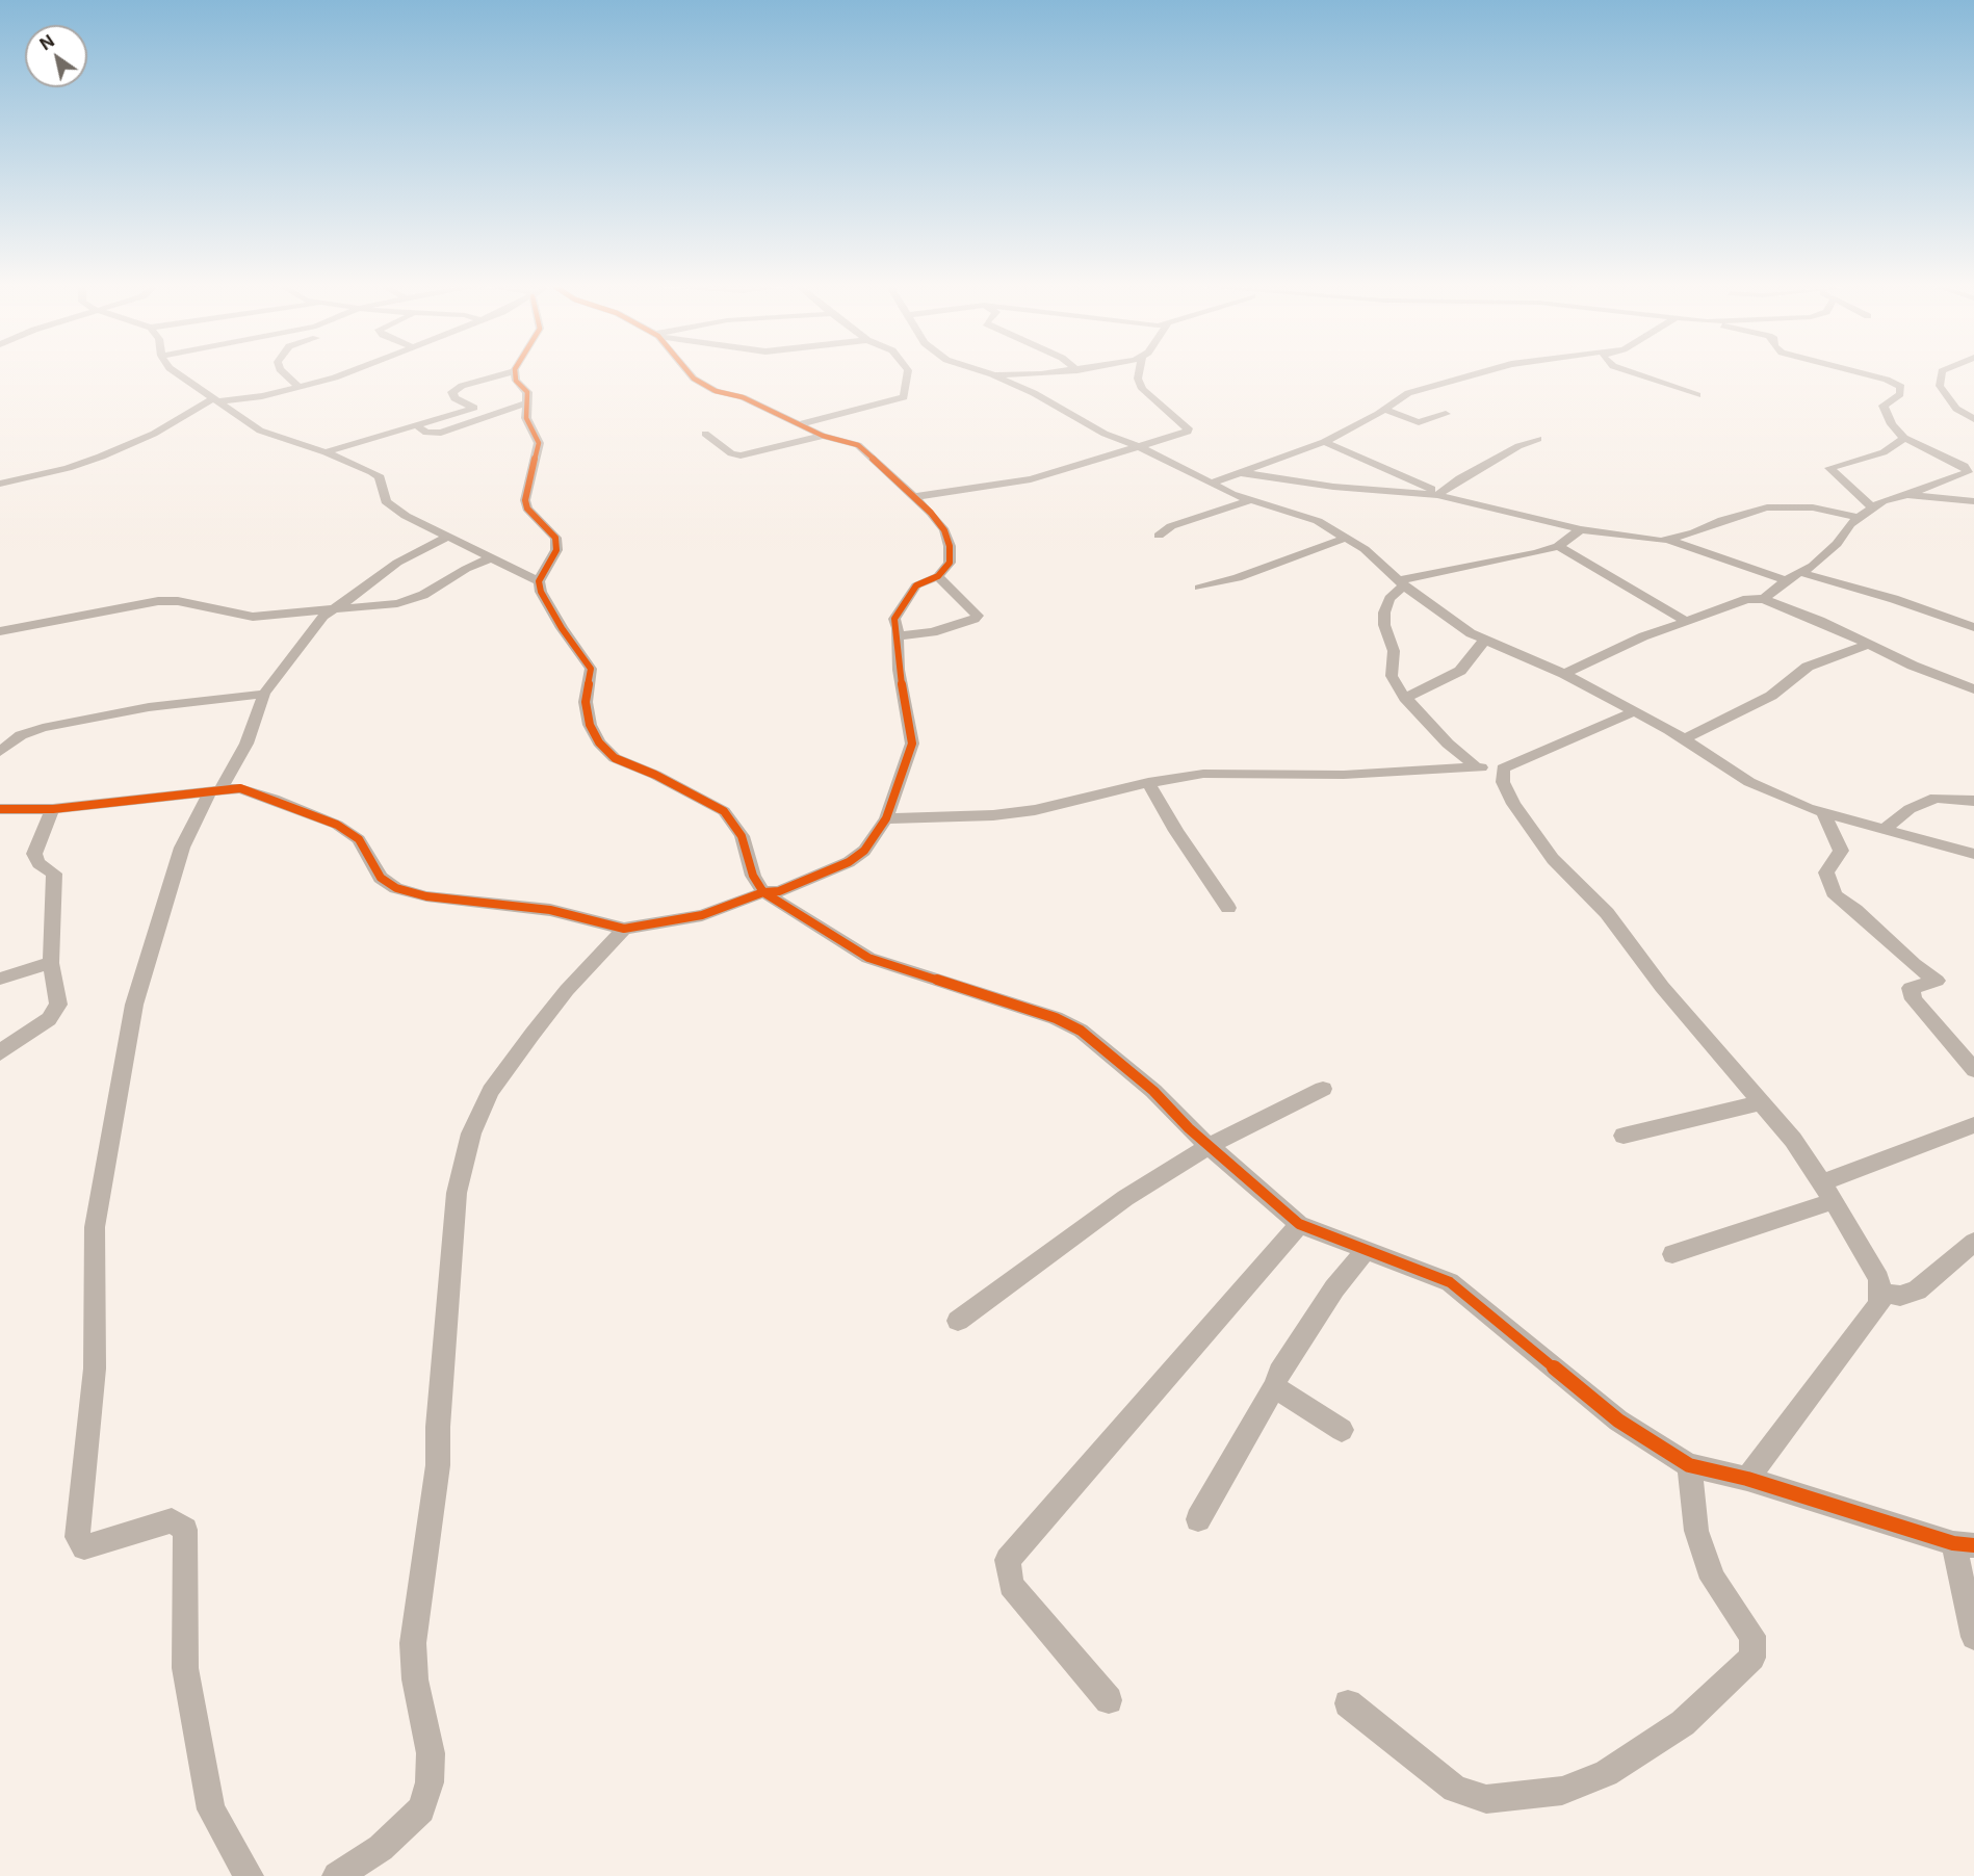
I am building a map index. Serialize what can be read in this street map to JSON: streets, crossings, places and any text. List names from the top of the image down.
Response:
{
  "north": "top left"
}
